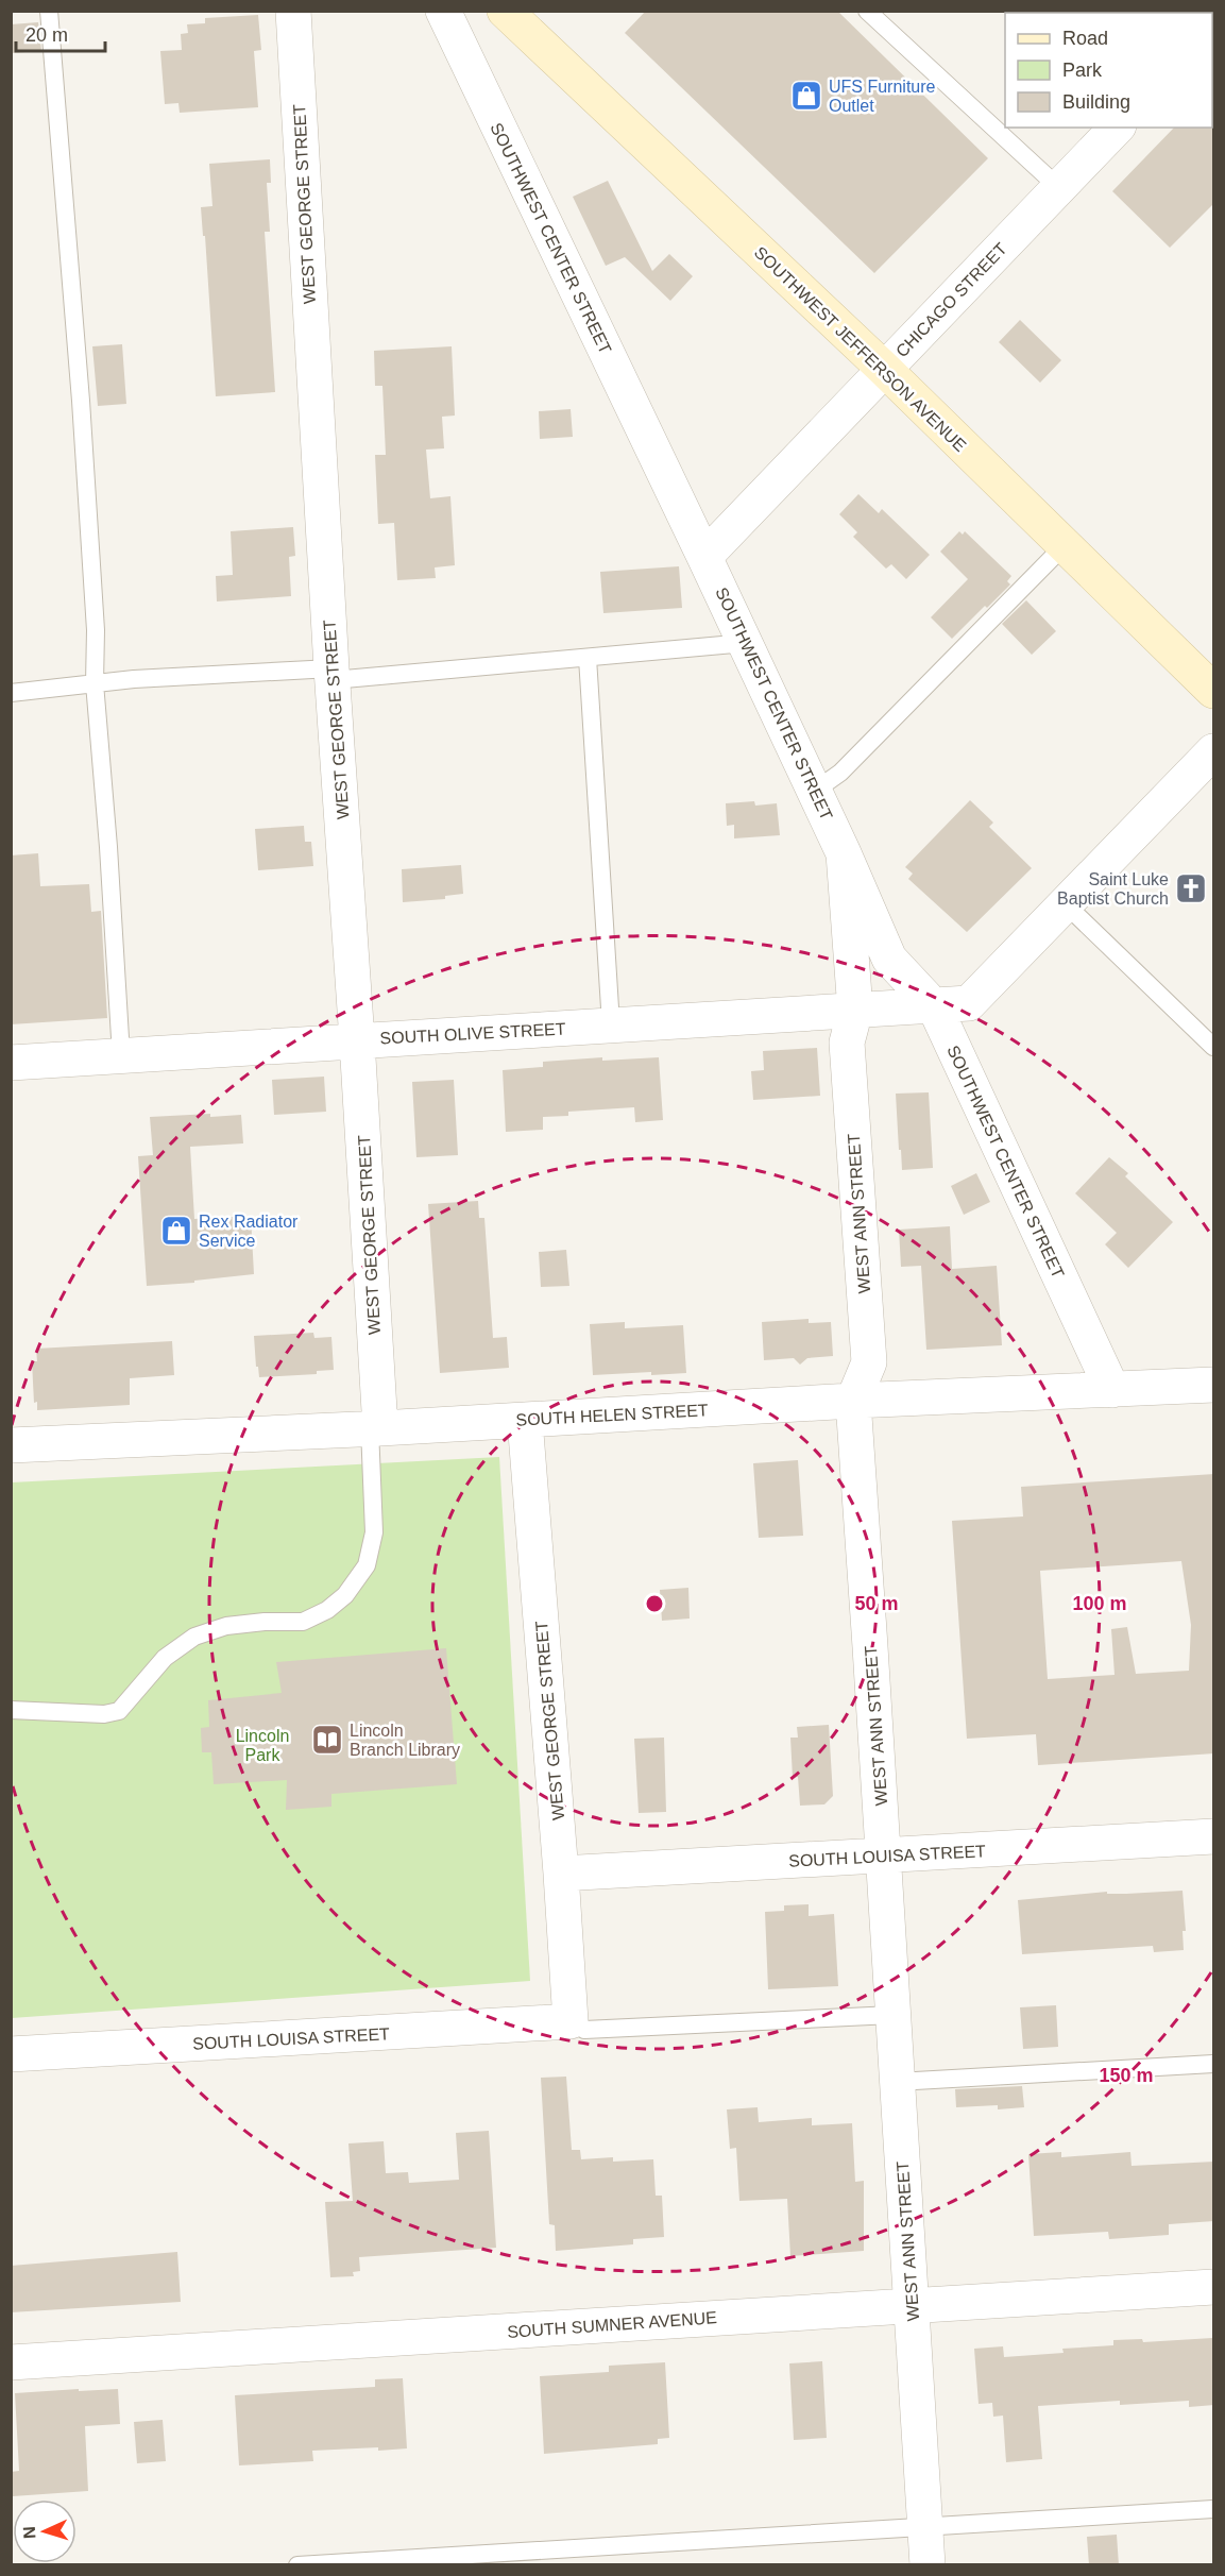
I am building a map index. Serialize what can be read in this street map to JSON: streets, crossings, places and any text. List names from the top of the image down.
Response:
{
  "streets": {
    "main road": ["SOUTHWEST JEFFERSON AVENUE"],
    "street": [
      "WEST GEORGE STREET",
      "SOUTHWEST CENTER STREET",
      "CHICAGO STREET",
      "SOUTH OLIVE STREET",
      "WEST ANN STREET",
      "SOUTH HELEN STREET",
      "SOUTH LOUISA STREET",
      "SOUTH SUMNER AVENUE"
    ]
  },
  "crossings": [
    ["WEST GEORGE STREET", "SOUTH OLIVE STREET"],
    ["WEST GEORGE STREET", "SOUTH HELEN STREET"],
    ["WEST GEORGE STREET", "SOUTH LOUISA STREET"],
    ["SOUTHWEST CENTER STREET", "CHICAGO STREET"],
    ["SOUTHWEST CENTER STREET", "SOUTH OLIVE STREET"],
    ["SOUTHWEST CENTER STREET", "WEST ANN STREET"],
    ["SOUTHWEST CENTER STREET", "SOUTH HELEN STREET"],
    ["CHICAGO STREET", "SOUTHWEST JEFFERSON AVENUE"],
    ["SOUTH OLIVE STREET", "WEST ANN STREET"],
    ["WEST ANN STREET", "SOUTH HELEN STREET"],
    ["WEST ANN STREET", "SOUTH LOUISA STREET"],
    ["WEST ANN STREET", "SOUTH SUMNER AVENUE"]
  ],
  "parks": ["Lincoln Park"],
  "places": {
    "shop": ["UFS Furniture Outlet", "Rex Radiator Service"],
    "church": ["Saint Luke Baptist Church"],
    "library": ["Lincoln Branch Library"]
  },
  "legend": ["Road", "Park", "Building"],
  "scale_bar": "20 m",
  "north": "left",
  "rings": ["50 m", "100 m", "150 m"]
}
